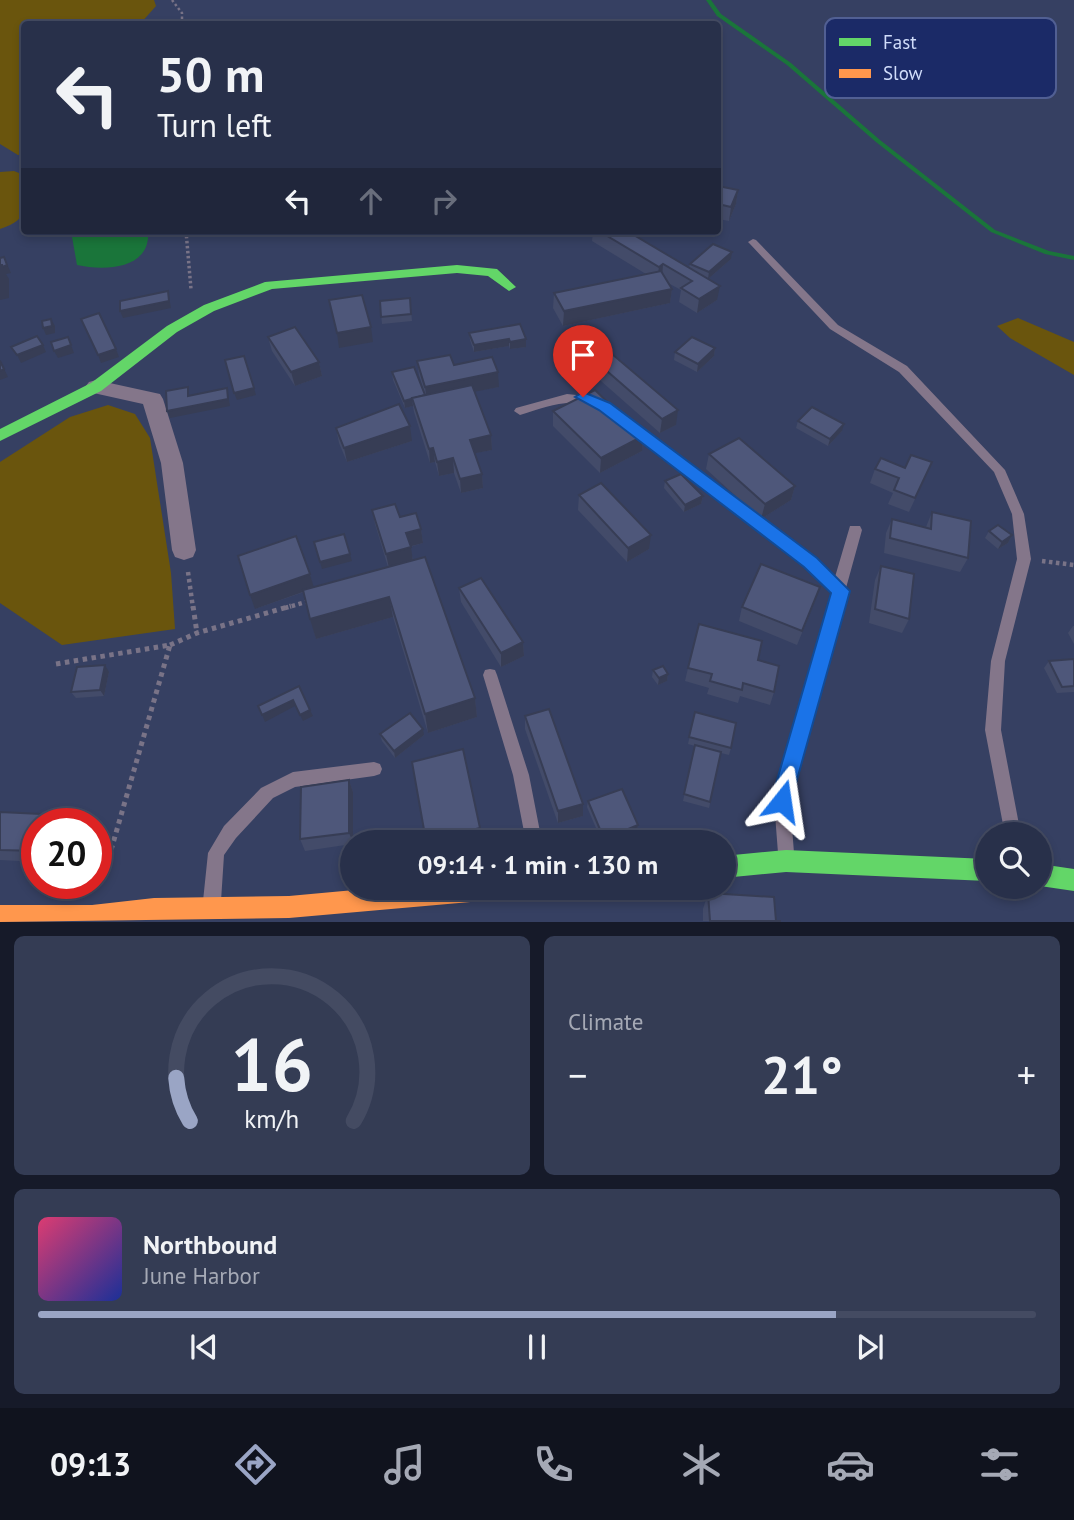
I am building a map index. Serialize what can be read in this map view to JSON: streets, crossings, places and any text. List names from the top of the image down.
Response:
{
  "legend": ["Fast", "Slow"],
  "page": {
    "turn": ["50 m", "Turn left"],
    "limit": "20",
    "trip": "09:14 · 1 min · 130 m",
    "tile": "Climate",
    "heat": ["−", "21°", "+"],
    "song": ["Northbound", "June Harbor"],
    "tabs": "09:13",
    "gauge": ["16", "km/h"]
  }
}
